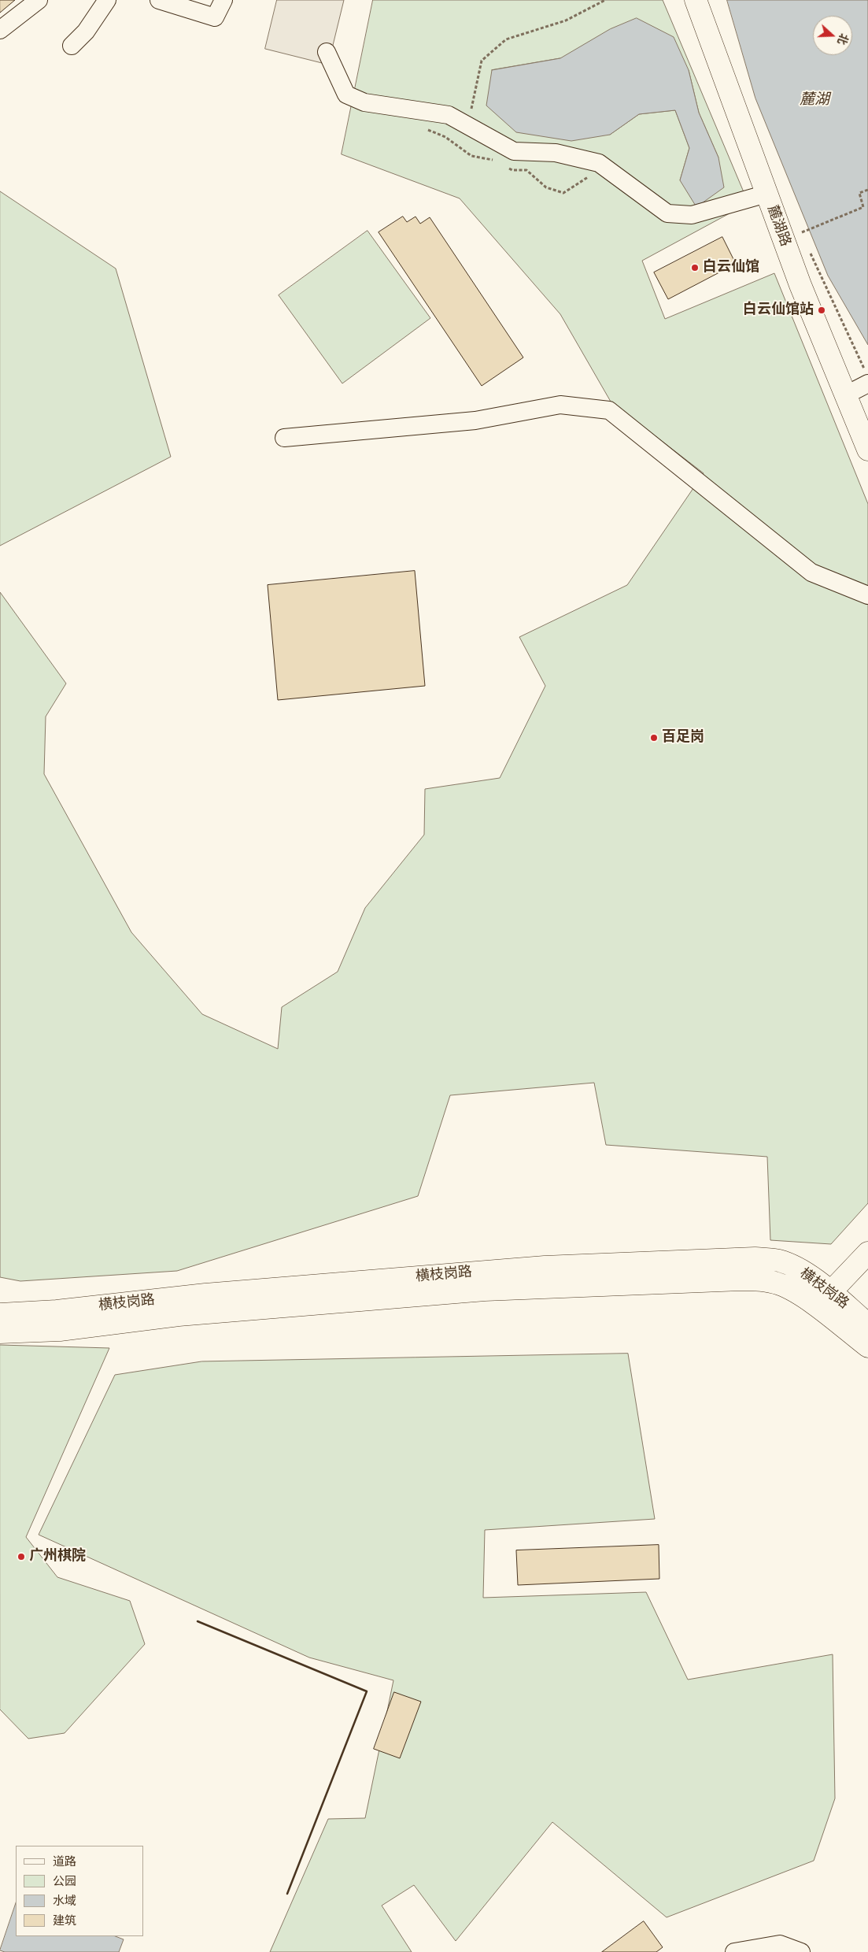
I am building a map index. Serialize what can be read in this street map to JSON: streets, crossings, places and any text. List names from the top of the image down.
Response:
{
  "streets": {
    "main road": ["麓湖路", "横枝岗路"]
  },
  "water": ["麓湖"],
  "places": [
    "白云仙馆",
    "白云仙馆站",
    "百足岗",
    "广州棋院"
  ],
  "legend": [
    "道路",
    "公园",
    "水域",
    "建筑"
  ],
  "north": "right"
}
